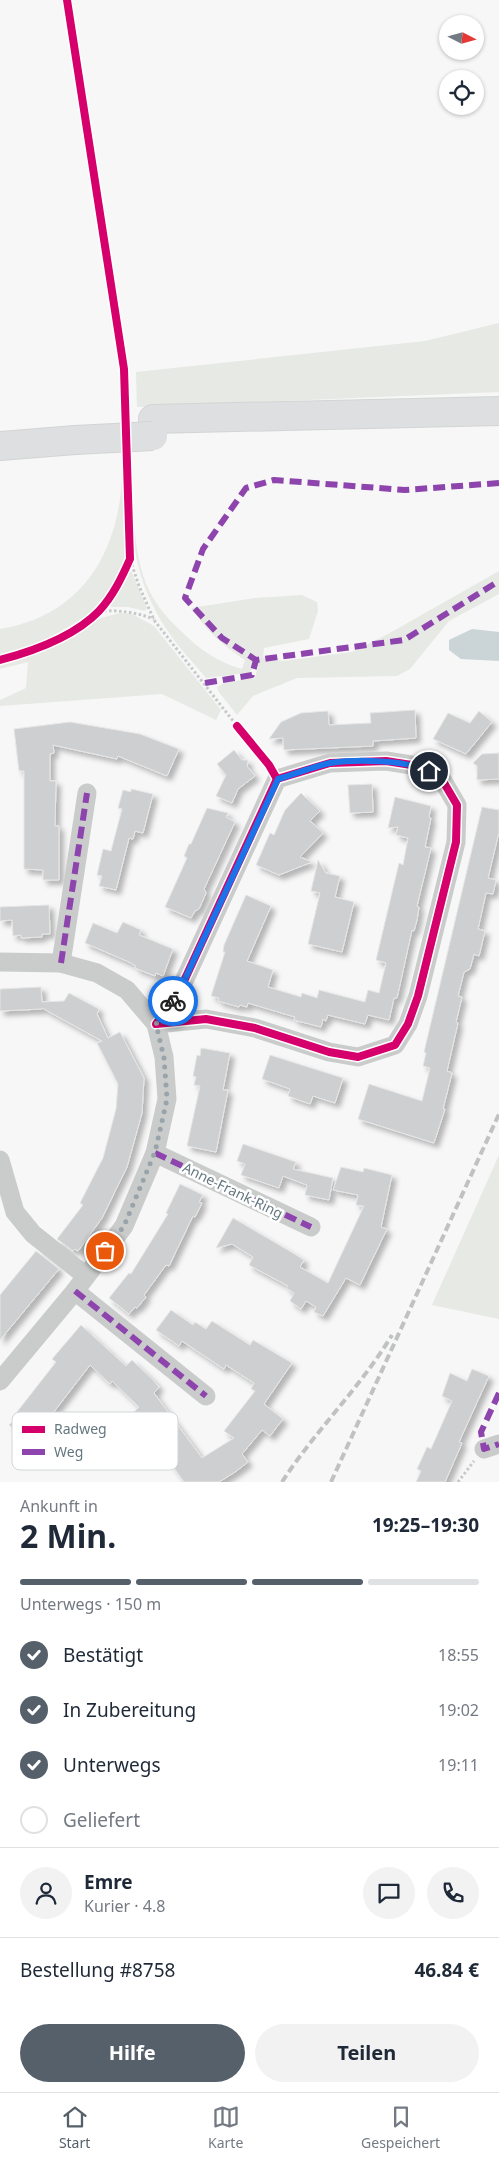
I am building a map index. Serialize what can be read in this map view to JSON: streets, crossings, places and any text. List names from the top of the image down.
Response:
{
  "streets": {
    "street": ["Anne-Frank-Ring"]
  },
  "legend": ["Radweg", "Weg"],
  "north": "right",
  "page": {
    "heading": ["2 Min.", "Ankunft in", "19:25–19:30"],
    "panel": [
      "Emre",
      "Kurier · 4.8",
      "Bestellung #8758",
      "46.84 €"
    ],
    "bar": "Unterwegs · 150 m",
    "list": [
      ["Bestätigt", "18:55"],
      ["In Zubereitung", "19:02"],
      ["Unterwegs", "19:11"],
      "Geliefert"
    ],
    "buttons": ["Hilfe", "Teilen"],
    "tabs": ["Start", "Karte", "Gespeichert"]
  }
}
